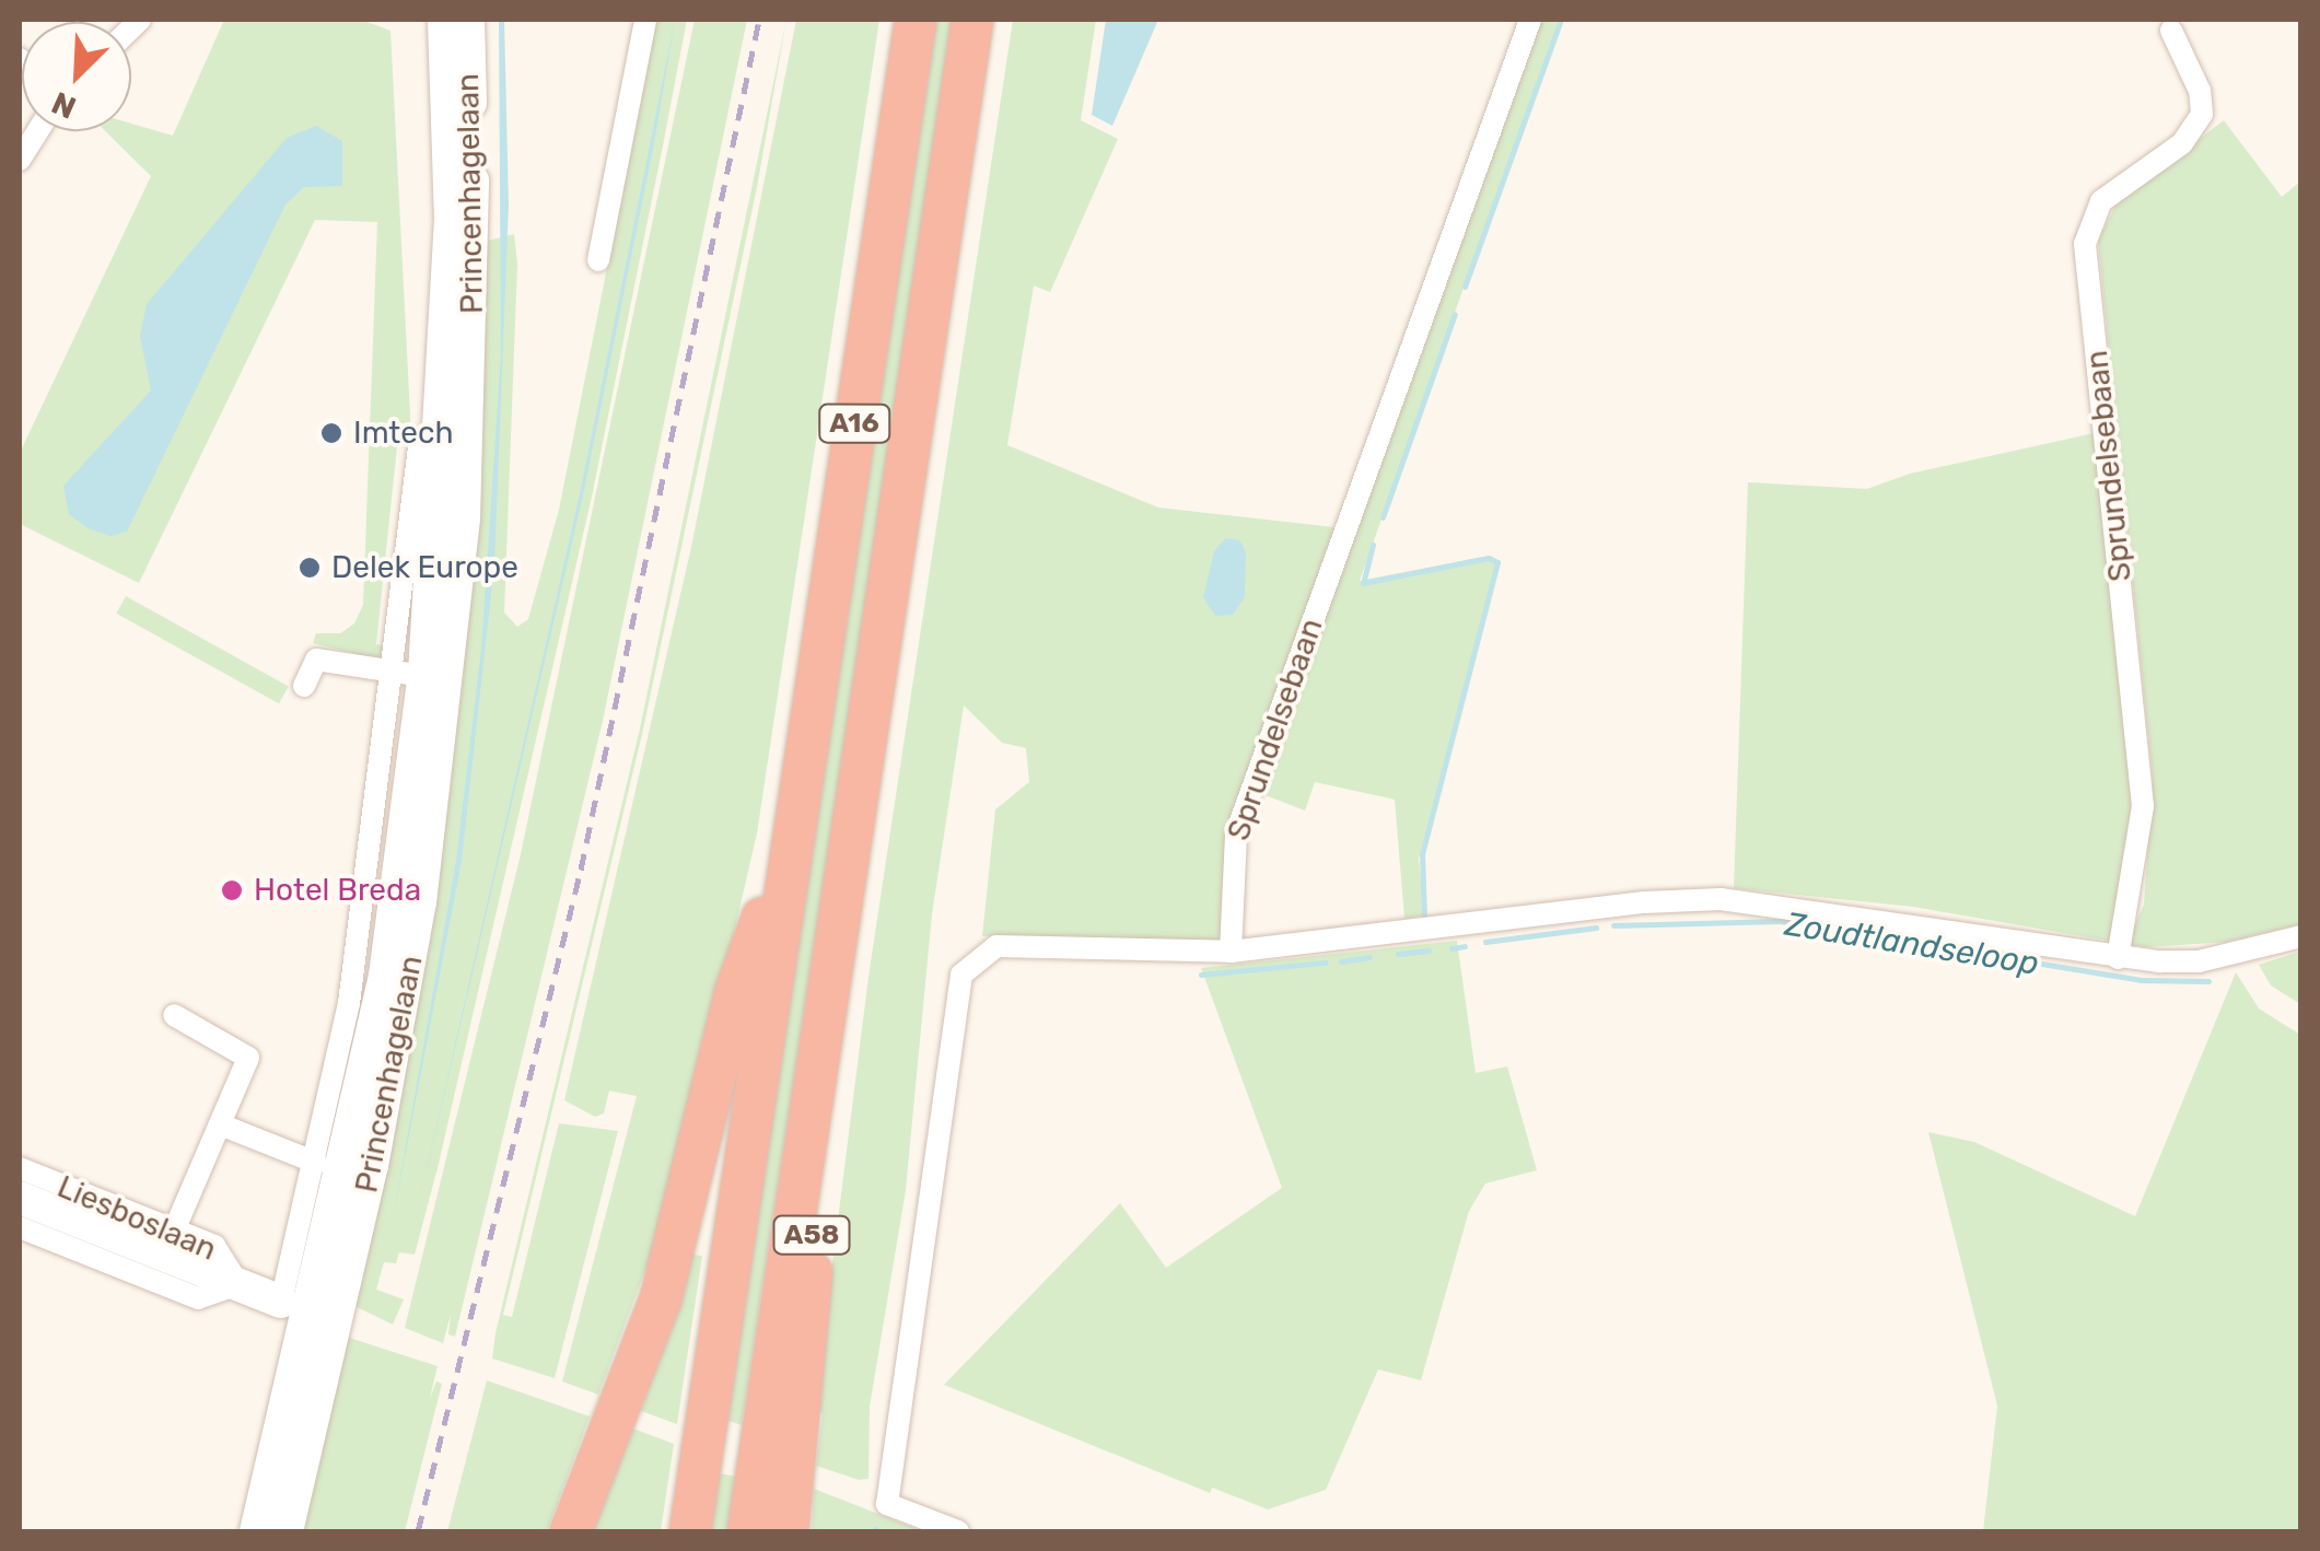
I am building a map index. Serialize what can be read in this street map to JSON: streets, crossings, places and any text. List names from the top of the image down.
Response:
{
  "streets": {
    "highway": ["A16"],
    "main road": ["Princenhagelaan", "Liesboslaan"],
    "street": ["Sprundelsebaan"]
  },
  "crossings": [
    ["Princenhagelaan", "Liesboslaan"]
  ],
  "water": ["Zoudtlandseloop"],
  "places": ["Imtech", "Delek Europe", "Hotel Breda"],
  "north": "bottom left"
}
